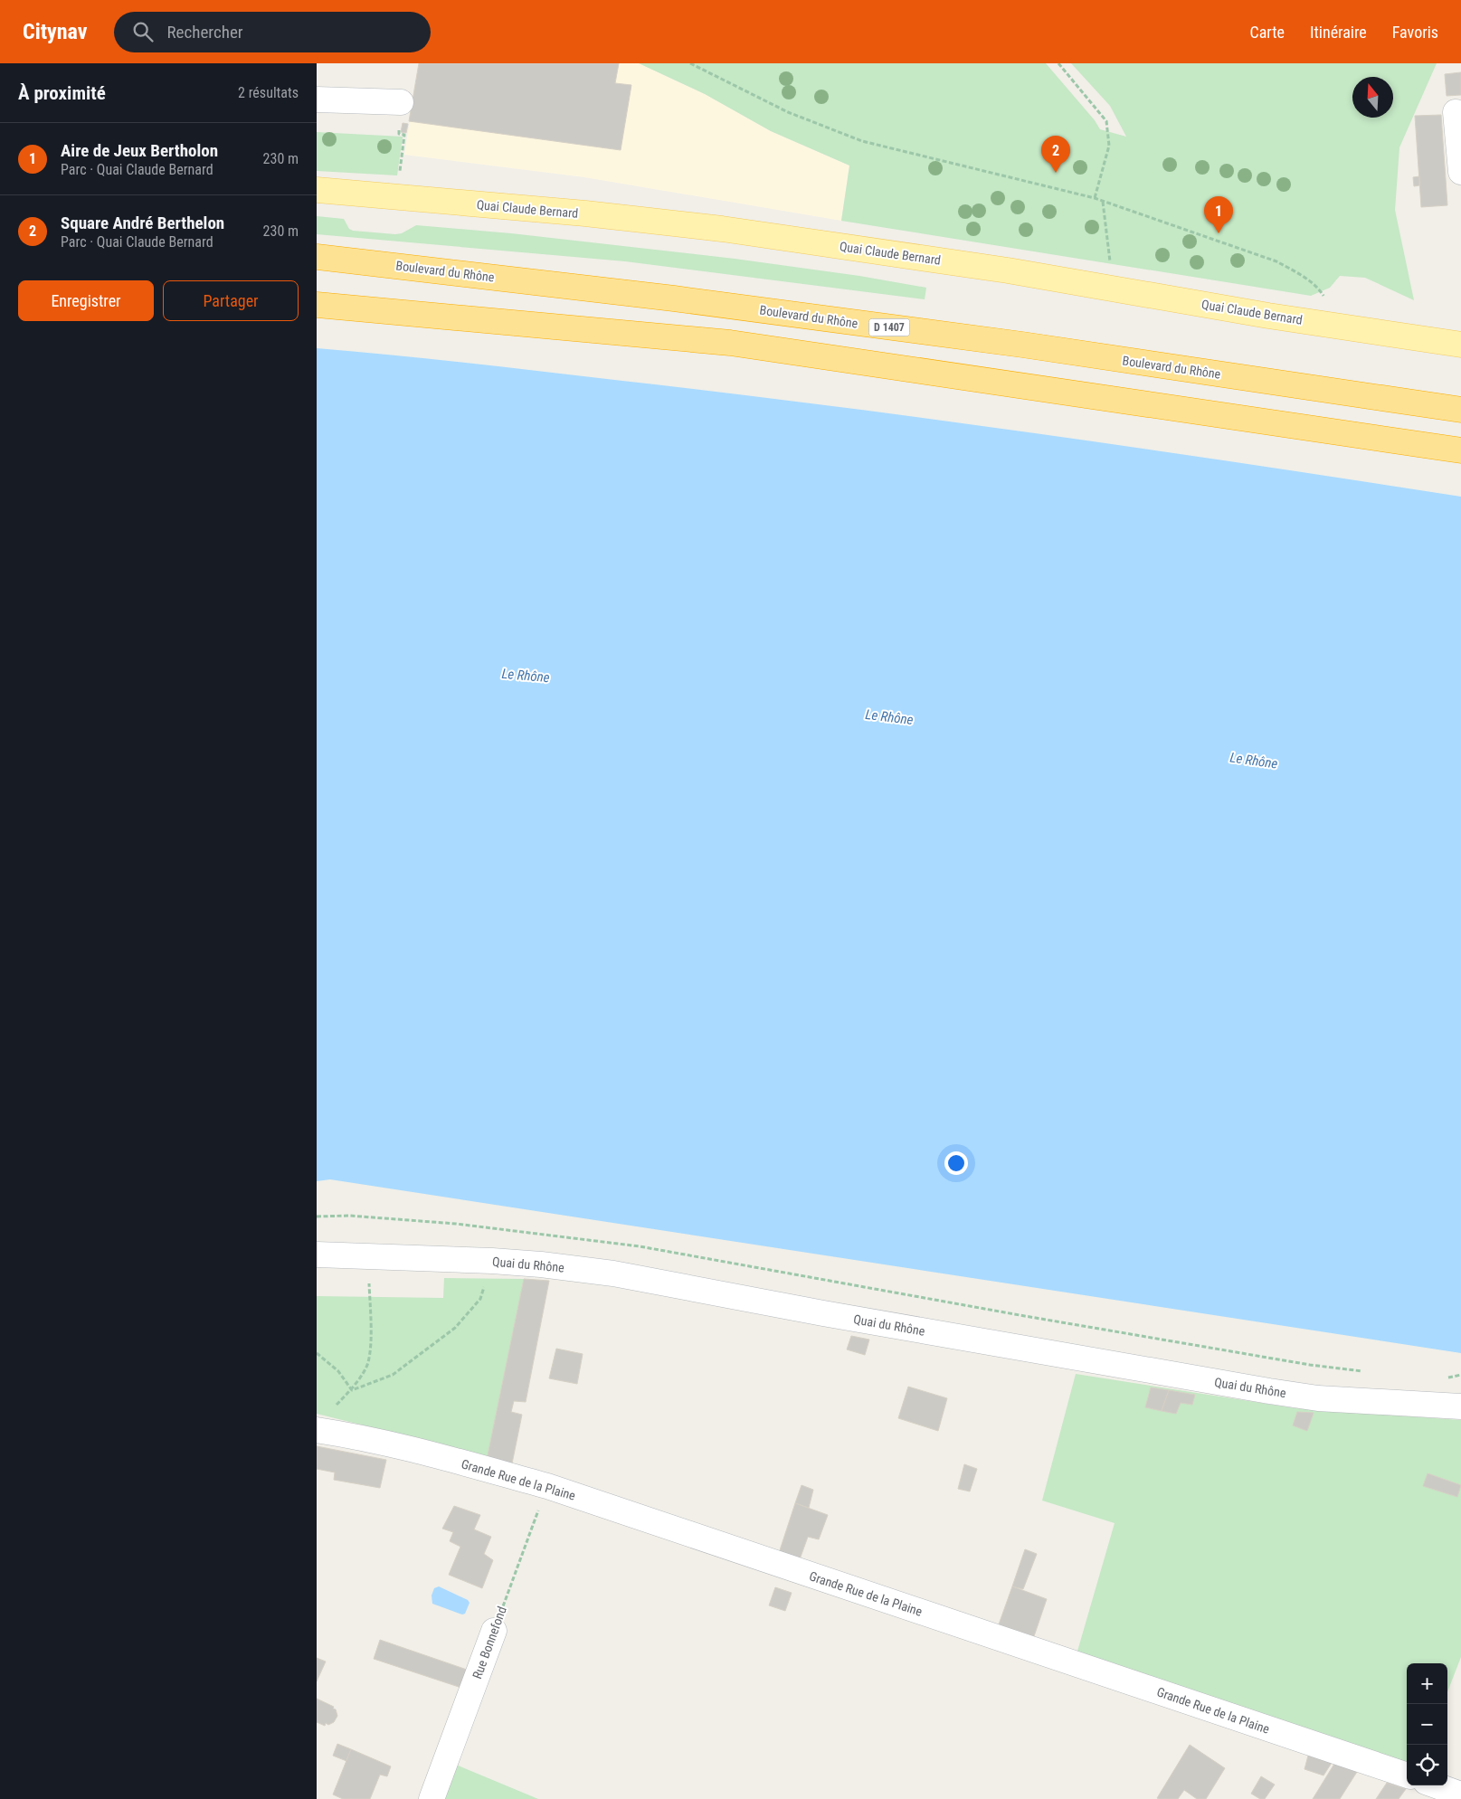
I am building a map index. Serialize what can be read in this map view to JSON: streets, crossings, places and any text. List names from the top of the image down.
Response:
{
  "streets": {
    "highway": ["Boulevard du Rhône", "D 1407"],
    "main road": ["Quai Claude Bernard"],
    "street": ["Quai du Rhône", "Grande Rue de la Plaine", "Rue Bonnefond"]
  },
  "crossings": [
    ["Grande Rue de la Plaine", "Rue Bonnefond"]
  ],
  "water": ["Le Rhône"],
  "north": "top",
  "page": {
    "header": "Citynav",
    "search": "Rechercher",
    "nav": ["Carte", "Itinéraire", "Favoris"],
    "heading": ["À proximité", "2 résultats"],
    "list": [
      {
        "mark": "1",
        "name": "Aire de Jeux Bertholon",
        "note": "Parc · Quai Claude Bernard",
        "value": "230 m"
      },
      {
        "mark": "2",
        "name": "Square André Berthelon",
        "note": "Parc · Quai Claude Bernard",
        "value": "230 m"
      }
    ],
    "pins": ["2", "1"],
    "buttons": ["Enregistrer", "Partager"],
    "map_buttons": ["+", "−"]
  }
}
